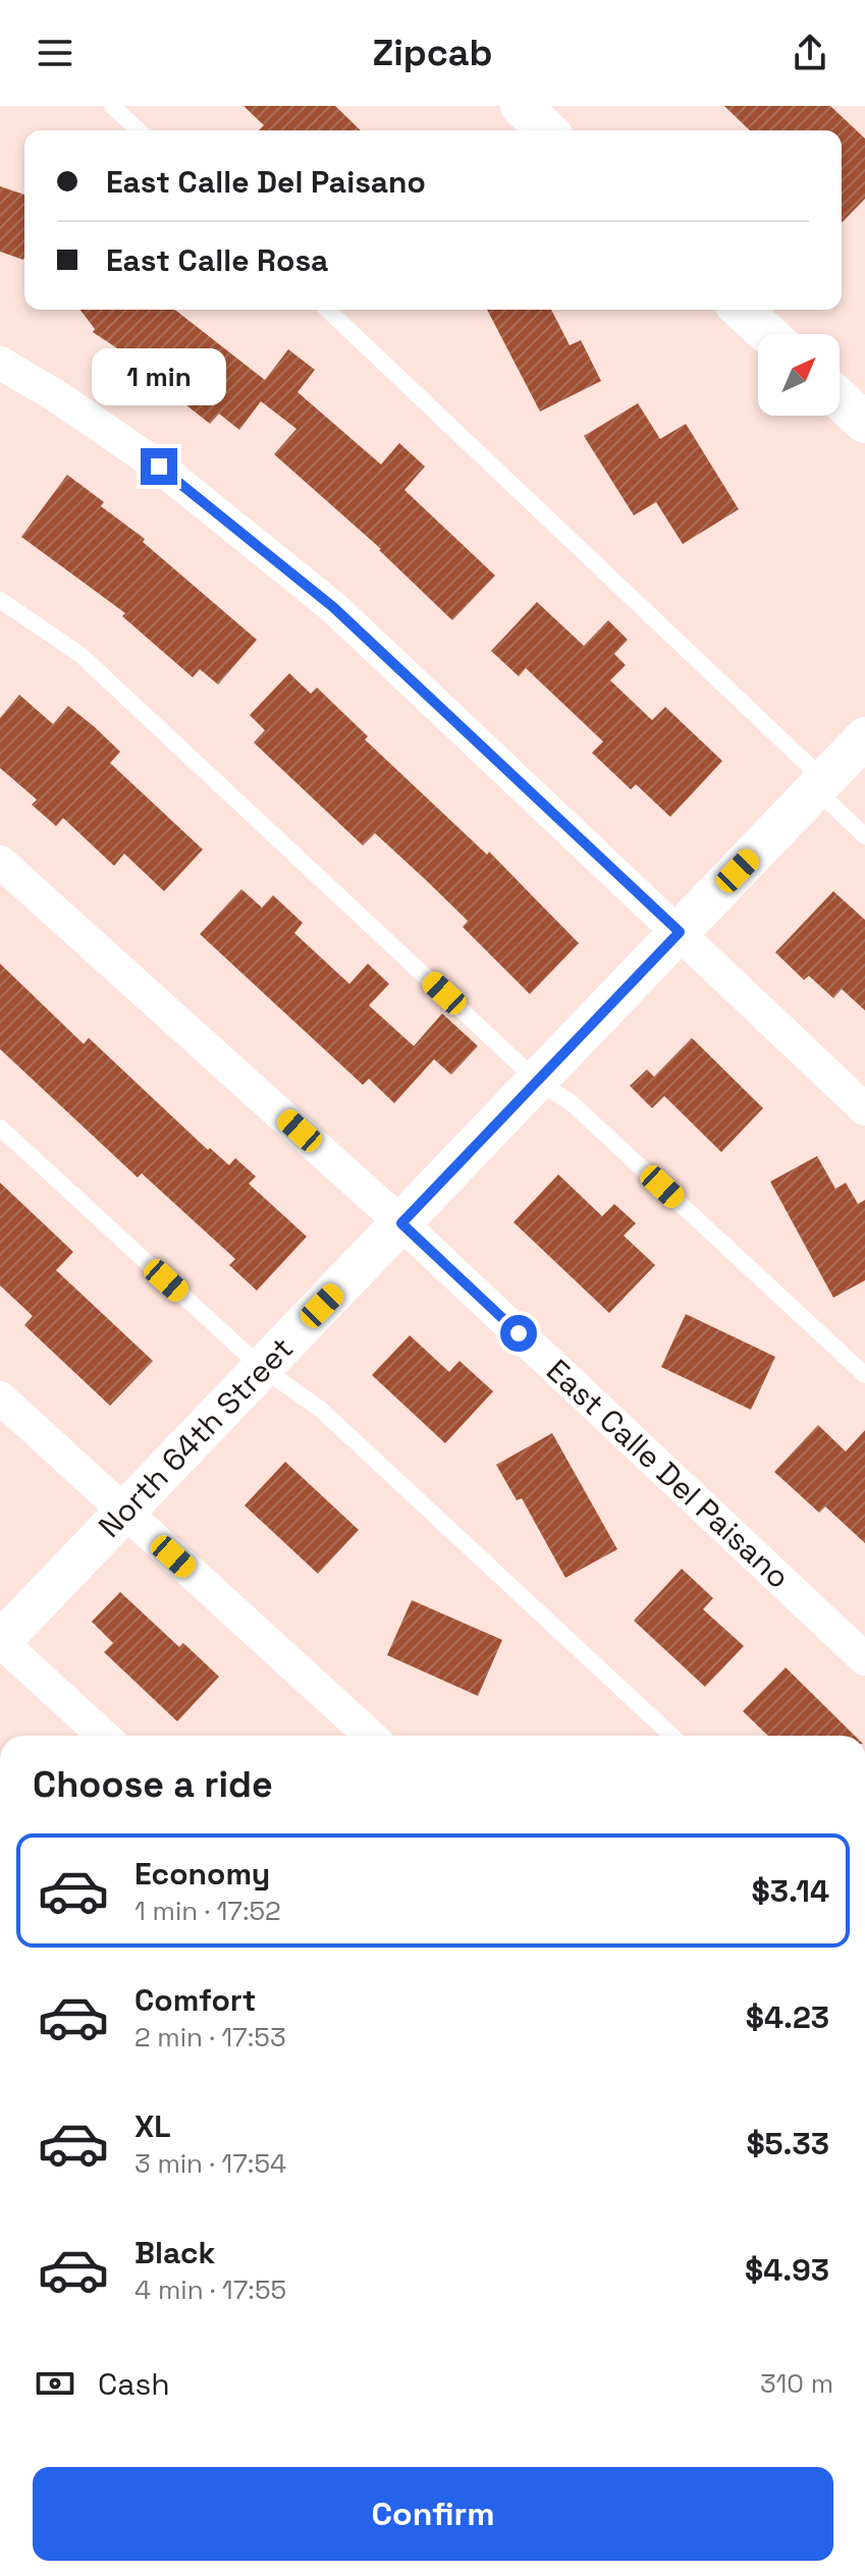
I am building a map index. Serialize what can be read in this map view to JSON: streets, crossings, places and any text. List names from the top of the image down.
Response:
{
  "streets": {
    "street": ["North 64th Street", "East Calle Del Paisano"]
  },
  "crossings": [
    ["North 64th Street", "East Calle Del Paisano"]
  ],
  "north": "top right",
  "page": {
    "header": "Zipcab",
    "banner": ["East Calle Del Paisano", "East Calle Rosa"],
    "bubble": "1 min",
    "heading": "Choose a ride",
    "list": [
      {
        "name": "Economy",
        "note": "1 min · 17:52",
        "value": "$3.14"
      },
      {
        "name": "Comfort",
        "note": "2 min · 17:53",
        "value": "$4.23"
      },
      {
        "name": "XL",
        "note": "3 min · 17:54",
        "value": "$5.33"
      },
      {
        "name": "Black",
        "note": "4 min · 17:55",
        "value": "$4.93"
      }
    ],
    "pay": ["Cash", "310 m"],
    "buttons": "Confirm"
  }
}
